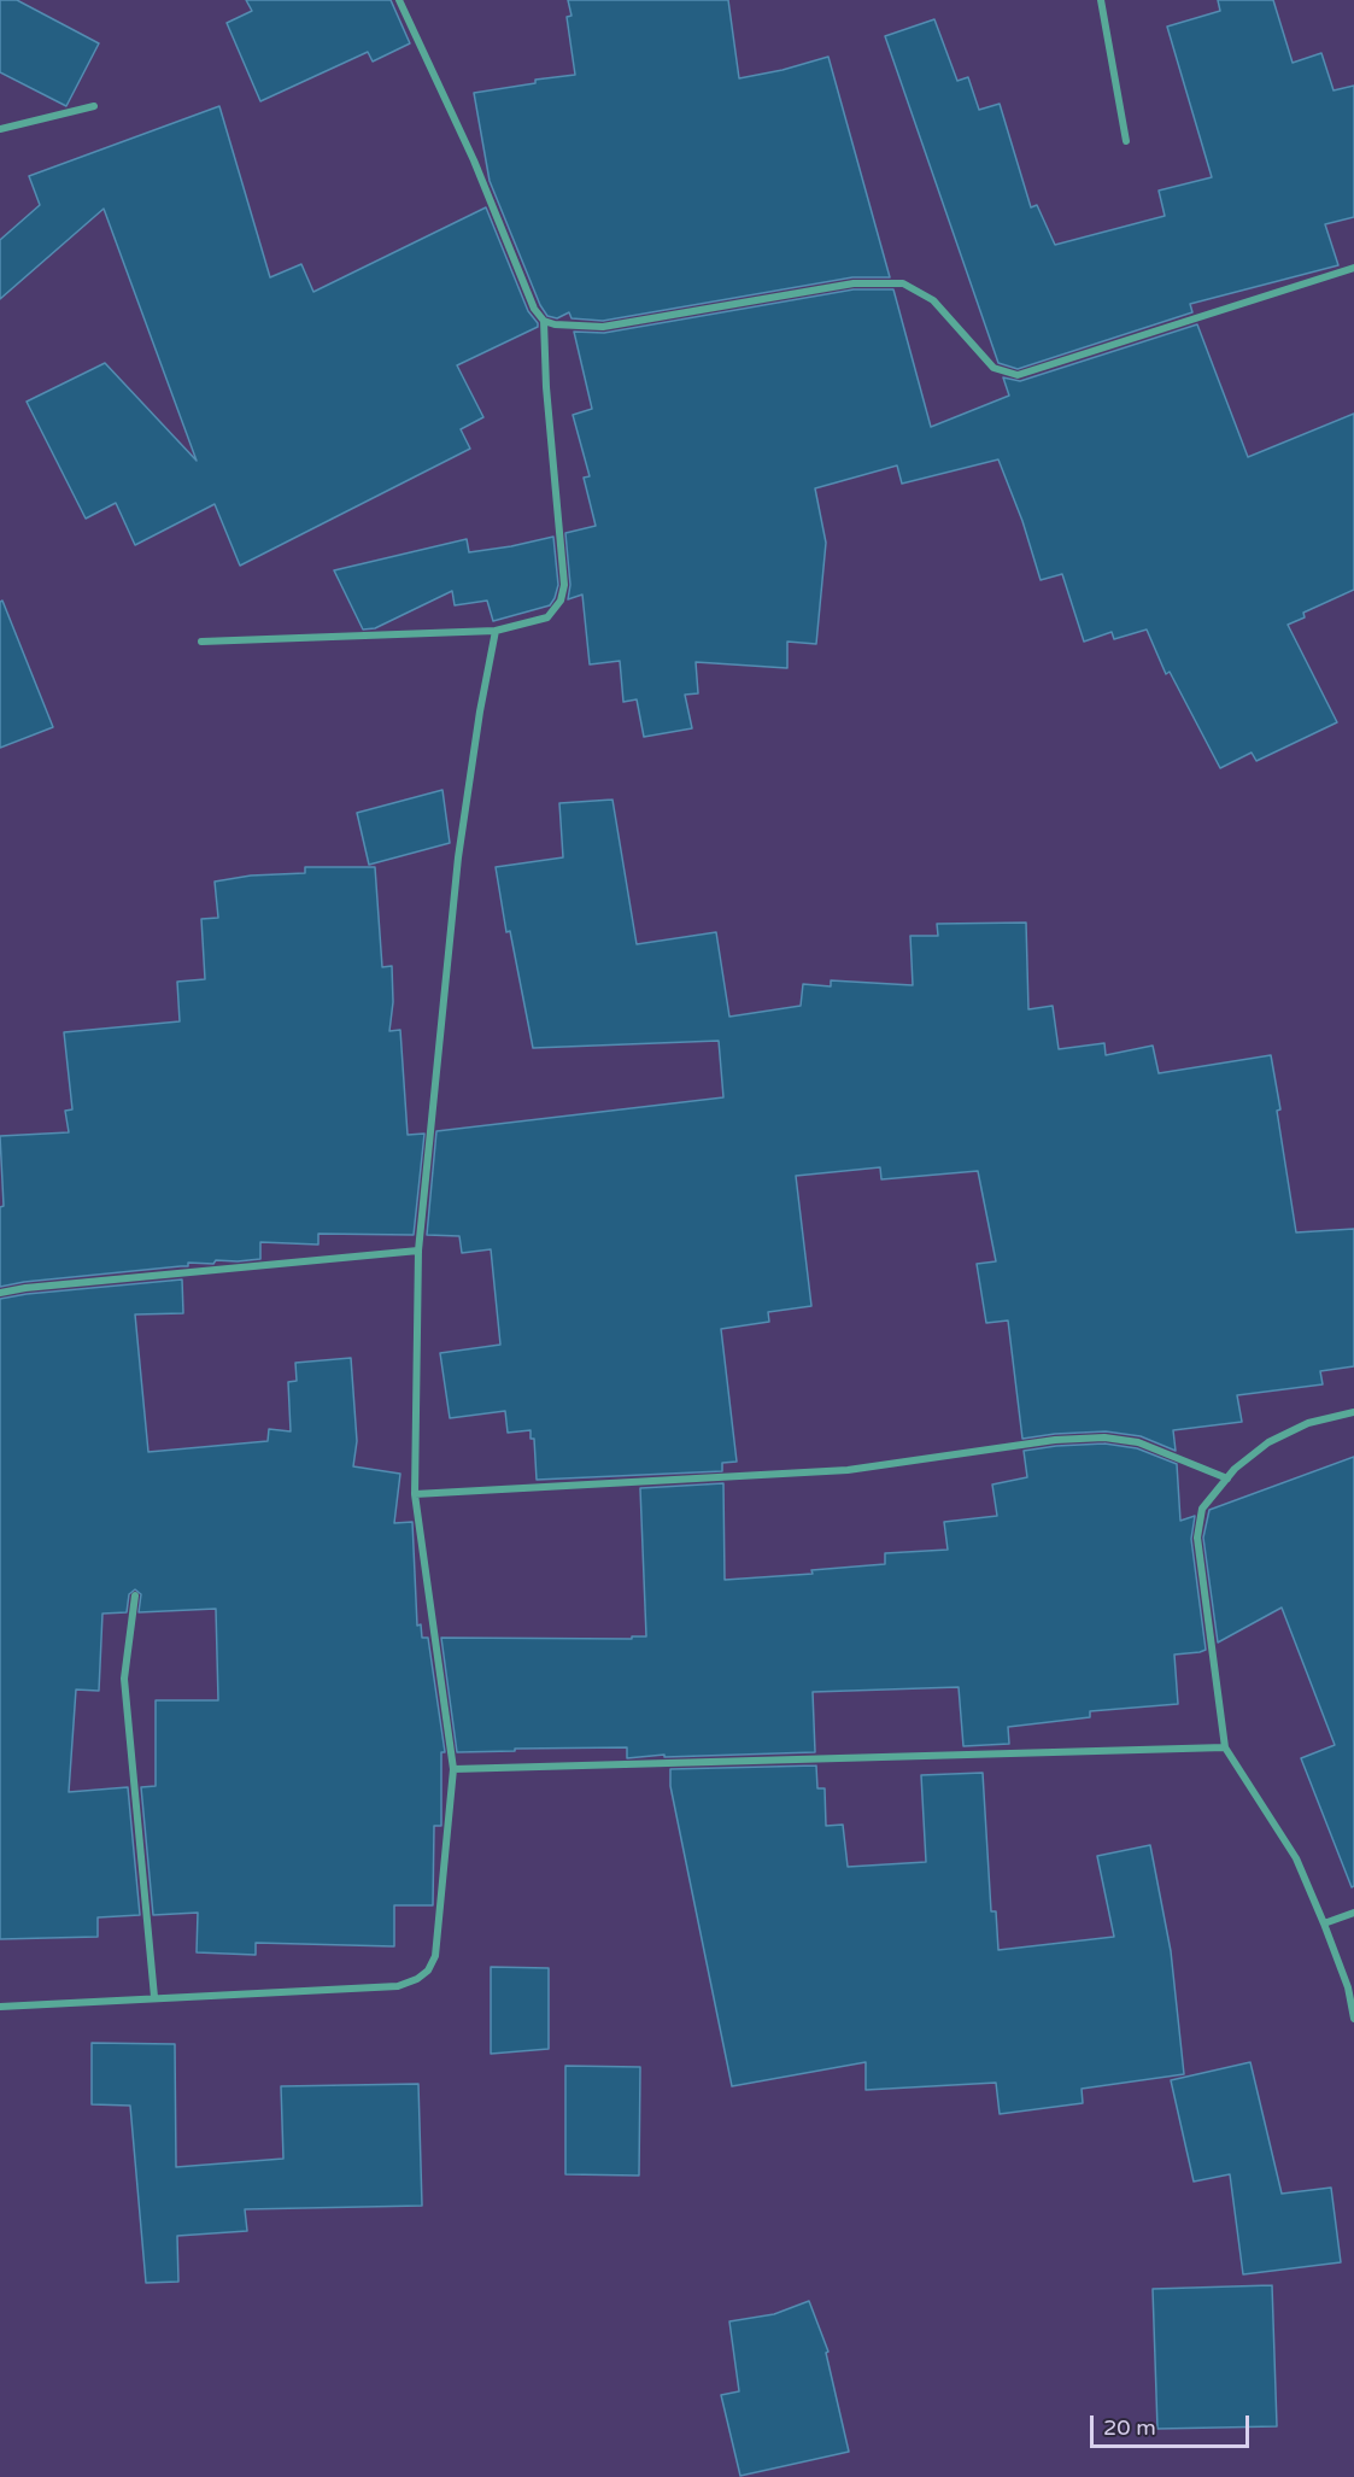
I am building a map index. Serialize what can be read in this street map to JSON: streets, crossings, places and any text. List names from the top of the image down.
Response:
{
  "scale_bar": "20 m"
}
